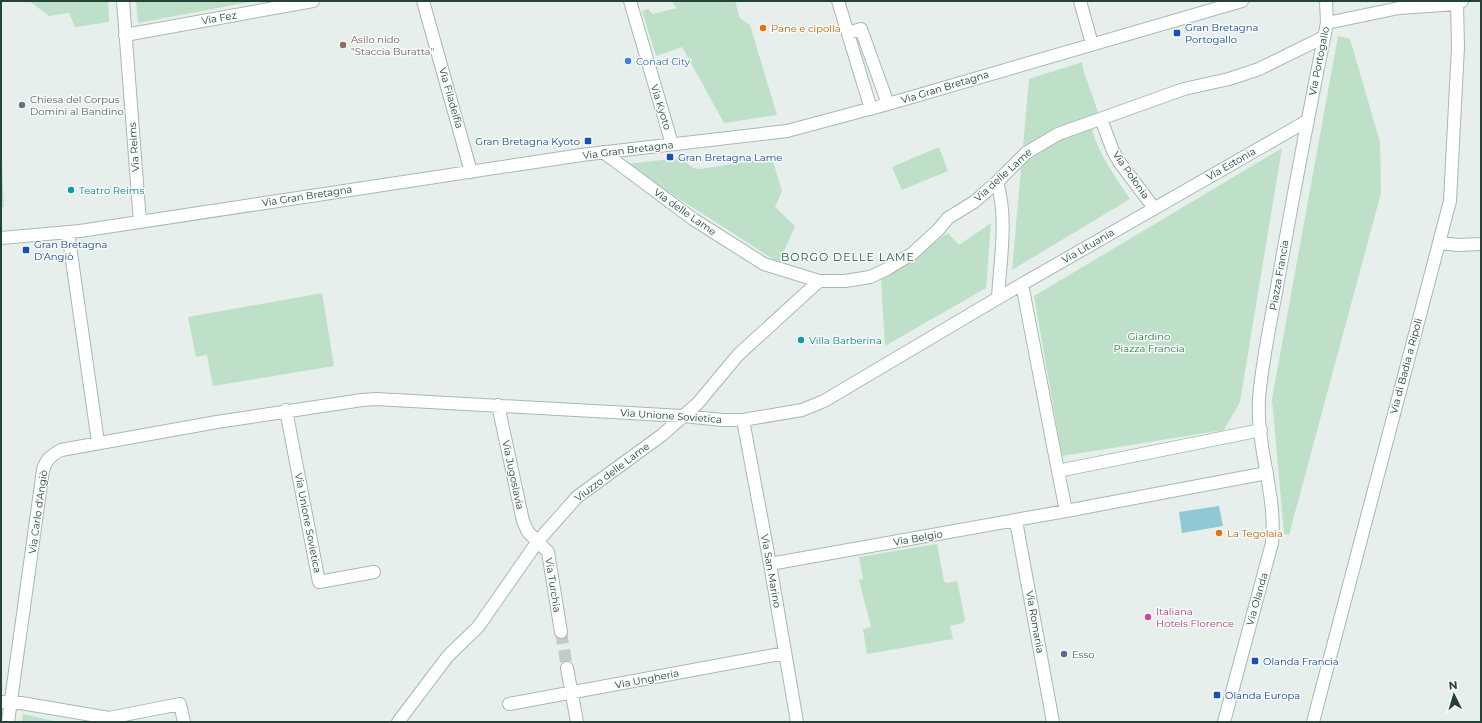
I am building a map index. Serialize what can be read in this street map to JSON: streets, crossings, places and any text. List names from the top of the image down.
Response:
{
  "streets": {
    "street": [
      "Via Fez",
      "Via Portogallo",
      "Via Gran Bretagna",
      "Via Filadelfia",
      "Via Kyoto",
      "Via Reims",
      "Via Estonia",
      "Via delle Lame",
      "Via Polonia",
      "Via Lituania",
      "Piazza Francia",
      "Via di Badia a Ripoli",
      "Via Unione Sovietica",
      "Viuzzo delle Lame",
      "Via Jugoslavia",
      "Via Carlo d'Angiò",
      "Via Belgio",
      "Via San Marino",
      "Via Turchia",
      "Via Olanda",
      "Via Romania",
      "Via Ungheria"
    ]
  },
  "crossings": [
    ["Via Fez", "Via Reims"],
    ["Via Portogallo", "Via Estonia"],
    ["Via Portogallo", "Via delle Lame"],
    ["Via Portogallo", "Piazza Francia"],
    ["Via Gran Bretagna", "Via Filadelfia"],
    ["Via Gran Bretagna", "Via Kyoto"],
    ["Via Gran Bretagna", "Via Reims"],
    ["Via Gran Bretagna", "Via delle Lame"],
    ["Via Estonia", "Via Polonia"],
    ["Via Estonia", "Via Lituania"],
    ["Via Estonia", "Piazza Francia"],
    ["Via delle Lame", "Via Polonia"],
    ["Via delle Lame", "Viuzzo delle Lame"],
    ["Via Polonia", "Via Lituania"],
    ["Via Lituania", "Via Unione Sovietica"],
    ["Piazza Francia", "Via Olanda"],
    ["Via Unione Sovietica", "Viuzzo delle Lame"],
    ["Via Unione Sovietica", "Via Jugoslavia"],
    ["Via Unione Sovietica", "Via Carlo d'Angiò"],
    ["Via Unione Sovietica", "Via San Marino"],
    ["Viuzzo delle Lame", "Via Jugoslavia"],
    ["Viuzzo delle Lame", "Via Turchia"],
    ["Via Jugoslavia", "Via Turchia"],
    ["Via Belgio", "Via San Marino"],
    ["Via Belgio", "Via Romania"],
    ["Via San Marino", "Via Ungheria"]
  ],
  "districts": ["BORGO DELLE LAME"],
  "parks": ["Giardino Piazza Francia"],
  "places": {
    "other": [
      "Pane e cipolla",
      "Asilo nido \"Staccia Buratta\"",
      "Conad City",
      "Chiesa del Corpus Domini al Bandino",
      "Teatro Reims",
      "Villa Barberina",
      "La Tegolaia",
      "Italiana Hotels Florence",
      "Esso"
    ],
    "transit": [
      "Gran Bretagna Portogallo",
      "Gran Bretagna Kyoto",
      "Gran Bretagna Lame",
      "Gran Bretagna D'Angiò",
      "Olanda Francia",
      "Olanda Europa"
    ]
  },
  "north": "top"
}
